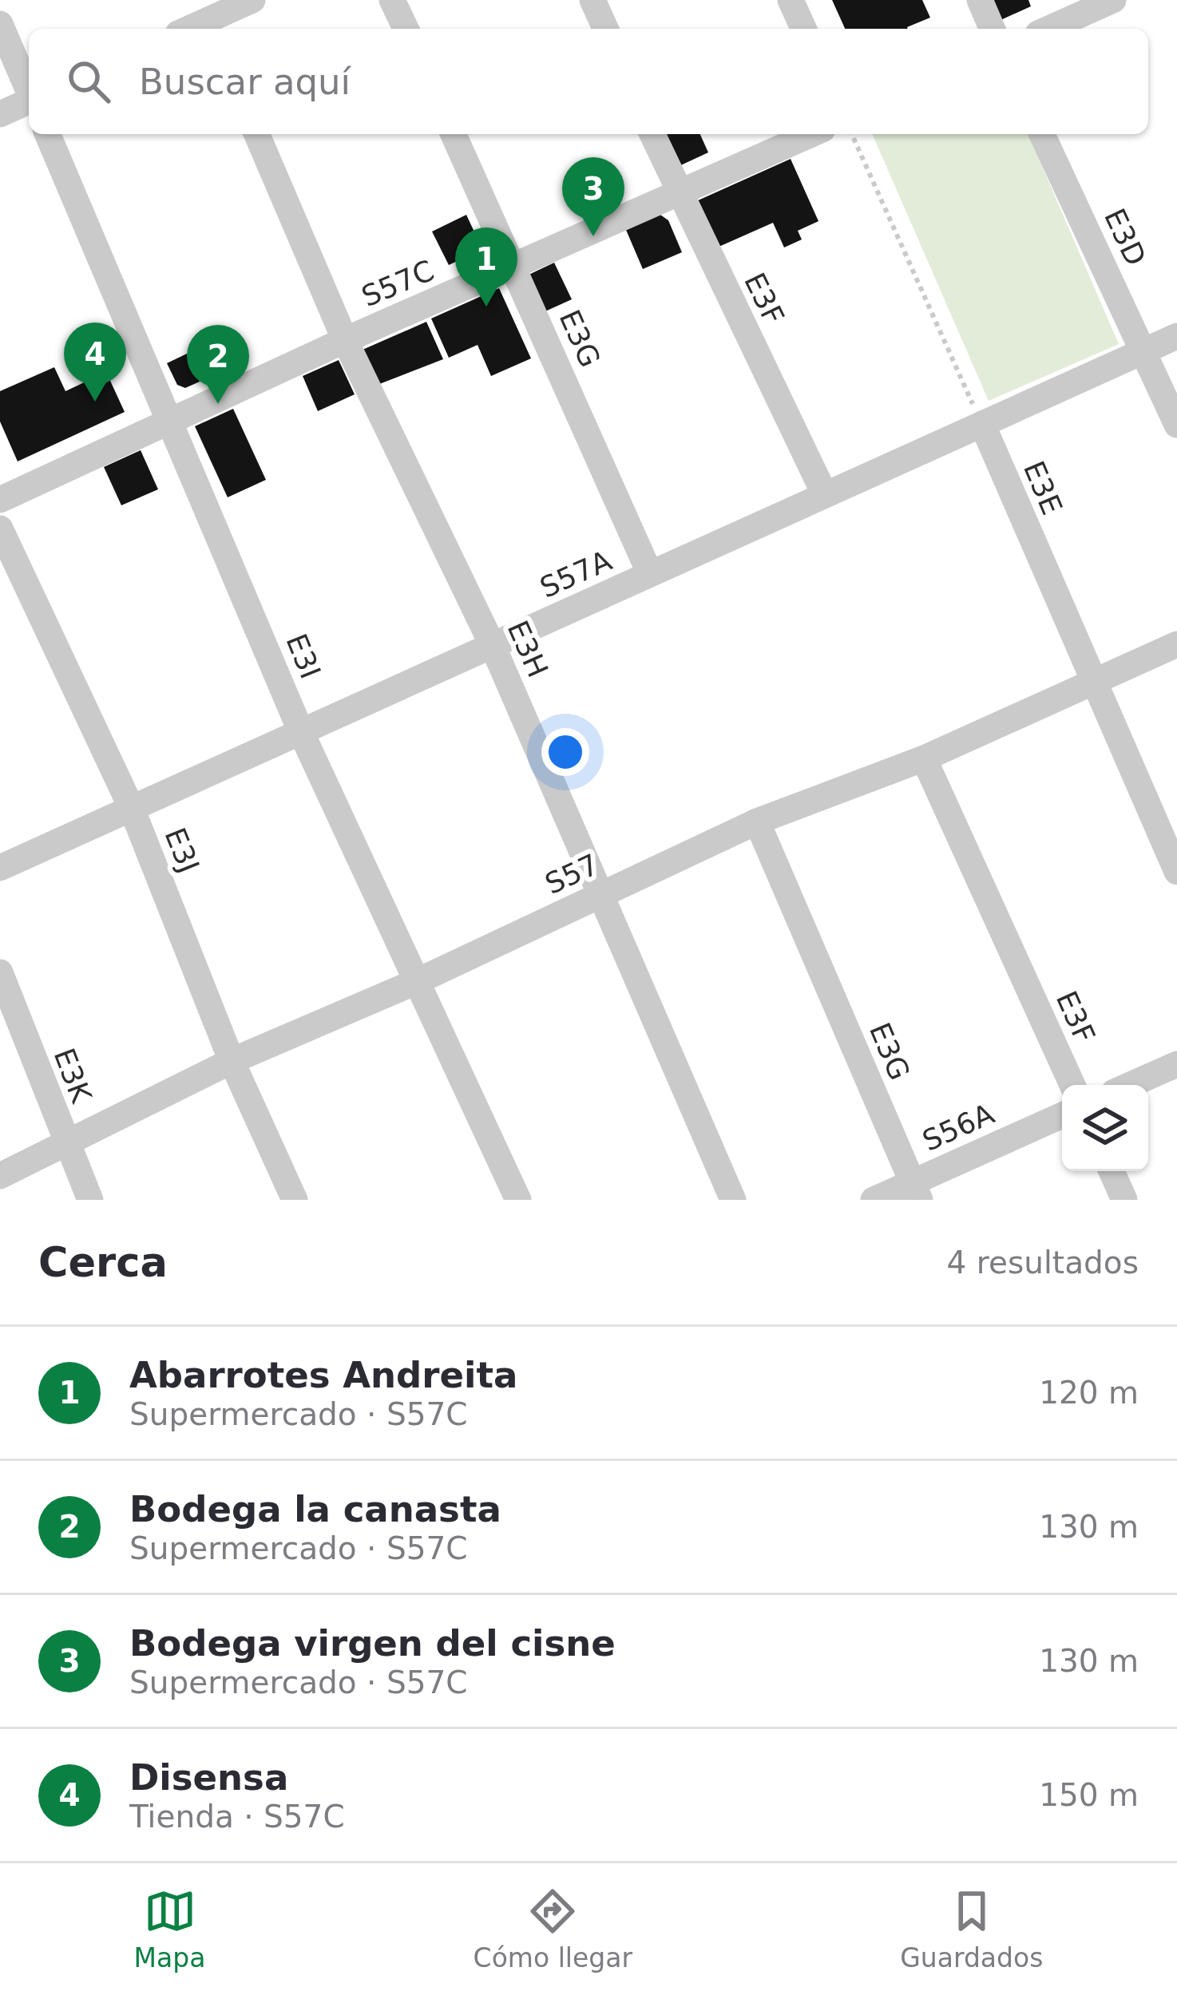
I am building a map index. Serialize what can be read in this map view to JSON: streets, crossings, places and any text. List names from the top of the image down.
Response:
{
  "streets": {
    "street": [
      "E3D",
      "S57C",
      "E3F",
      "E3G",
      "E3E",
      "S57A",
      "E3H",
      "E3I",
      "E3J",
      "S57",
      "E3K",
      "S56A"
    ]
  },
  "crossings": [
    ["E3D", "S57A"],
    ["S57C", "E3F"],
    ["S57C", "E3G"],
    ["S57C", "E3H"],
    ["S57C", "E3I"],
    ["E3F", "S57A"],
    ["E3F", "S57"],
    ["E3G", "S57A"],
    ["E3G", "S57"],
    ["E3G", "S56A"],
    ["E3E", "S57A"],
    ["E3E", "S57"],
    ["S57A", "E3H"],
    ["S57A", "E3I"],
    ["S57A", "E3J"],
    ["E3H", "S57"],
    ["E3I", "S57"],
    ["E3J", "S57"],
    ["S57", "E3K"]
  ],
  "page": {
    "search": "Buscar aquí",
    "pins": [
      "3",
      "1",
      "4",
      "2"
    ],
    "heading": ["Cerca", "4 resultados"],
    "list": [
      {
        "mark": "1",
        "name": "Abarrotes Andreita",
        "note": "Supermercado · S57C",
        "value": "120 m"
      },
      {
        "mark": "2",
        "name": "Bodega la canasta",
        "note": "Supermercado · S57C",
        "value": "130 m"
      },
      {
        "mark": "3",
        "name": "Bodega virgen del cisne",
        "note": "Supermercado · S57C",
        "value": "130 m"
      },
      {
        "mark": "4",
        "name": "Disensa",
        "note": "Tienda · S57C",
        "value": "150 m"
      }
    ],
    "nav": ["Mapa", "Cómo llegar", "Guardados"]
  }
}
